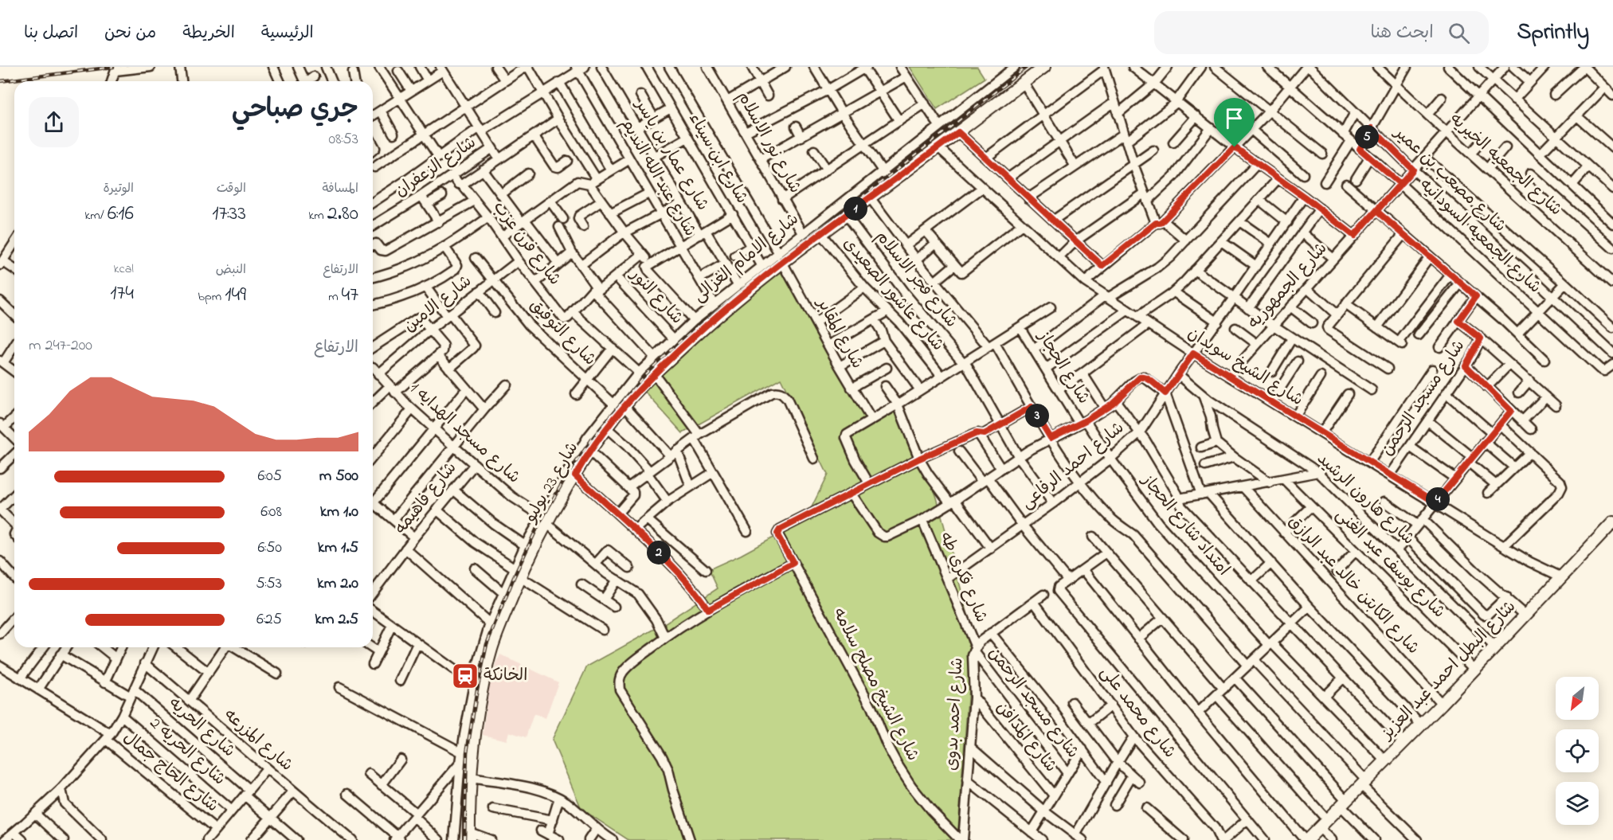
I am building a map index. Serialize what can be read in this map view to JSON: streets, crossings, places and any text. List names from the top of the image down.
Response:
{
  "streets": {
    "street": [
      "شارع نور الاسلام",
      "شارع عمار بن ياسر",
      "شارع ابن سيناء",
      "شارع الجمعيه الخيريه",
      "شارع الزعفران",
      "شارع عبد الله النديم",
      "شارع مصعب بن عمير",
      "شارع الجمعيه السودانيه",
      "شارع فرن عزب",
      "شارع الامام الغزالى",
      "شارع فجر الاسلام",
      "شارع الجمهوريه",
      "شارع عاشور الصعيدى",
      "شارع النور",
      "شارع الامين",
      "شارع التوفيق",
      "شارع المقابر",
      "شارع الشيخ سويدان",
      "شارع الحجاز",
      "شارع مسجد الرحمن",
      "شارع مسجد الهدايه 1",
      "شارع احمد الرفاعى",
      "شارع 23 يوليو",
      "شارع فاهيمه",
      "شارع هارون الرشيد",
      "امتداد شارع الحجاز",
      "شارع يوسف عبد الغنى",
      "شارع فكرى طه",
      "شارع الكابتن خالد عبد الرازق",
      "شارع البطل احمد عبد العزيز",
      "شارع الشيخ مصلح سلامه",
      "شارع محمد على",
      "شارع احمد بدوى",
      "شارع الحريه",
      "شارع المدافن",
      "شارع المزرعه",
      "شارع الحريه 2",
      "شارع الحاج جمال"
    ]
  },
  "crossings": [
    ["شارع نور الاسلام", "شارع الامام الغزالى"],
    ["شارع عمار بن ياسر", "شارع الامام الغزالى"],
    ["شارع ابن سيناء", "شارع الامام الغزالى"],
    ["شارع الجمعيه الخيريه", "شارع الجمهوريه"],
    ["شارع الزعفران", "شارع فرن عزب"],
    ["شارع عبد الله النديم", "شارع الامام الغزالى"],
    ["شارع مصعب بن عمير", "شارع الجمهوريه"],
    ["شارع الجمعيه السودانيه", "شارع الجمهوريه"],
    ["شارع فرن عزب", "شارع الامام الغزالى"],
    ["شارع فرن عزب", "شارع الامين"],
    ["شارع الامام الغزالى", "شارع النور"],
    ["شارع الامام الغزالى", "شارع التوفيق"],
    ["شارع الامام الغزالى", "شارع المقابر"],
    ["شارع الامام الغزالى", "شارع مسجد الهدايه 1"],
    ["شارع الامام الغزالى", "شارع 23 يوليو"],
    ["شارع فجر الاسلام", "شارع احمد الرفاعى"],
    ["شارع فجر الاسلام", "شارع 23 يوليو"],
    ["شارع الجمهوريه", "شارع الشيخ سويدان"],
    ["شارع عاشور الصعيدى", "شارع 23 يوليو"],
    ["شارع الامين", "شارع التوفيق"],
    ["شارع الامين", "شارع مسجد الهدايه 1"],
    ["شارع التوفيق", "شارع 23 يوليو"],
    ["شارع المقابر", "شارع 23 يوليو"],
    ["شارع الشيخ سويدان", "شارع مسجد الرحمن"],
    ["شارع الشيخ سويدان", "شارع احمد الرفاعى"],
    ["شارع الشيخ سويدان", "شارع 23 يوليو"],
    ["شارع الشيخ سويدان", "شارع البطل احمد عبد العزيز"],
    ["شارع الحجاز", "امتداد شارع الحجاز"],
    ["شارع مسجد الرحمن", "شارع فكرى طه"],
    ["شارع مسجد الرحمن", "شارع احمد بدوى"],
    ["شارع مسجد الهدايه 1", "شارع 23 يوليو"],
    ["شارع مسجد الهدايه 1", "شارع فاهيمه"],
    ["شارع احمد الرفاعى", "شارع هارون الرشيد"],
    ["شارع احمد الرفاعى", "امتداد شارع الحجاز"],
    ["شارع احمد الرفاعى", "شارع فكرى طه"],
    ["شارع هارون الرشيد", "شارع البطل احمد عبد العزيز"],
    ["امتداد شارع الحجاز", "شارع البطل احمد عبد العزيز"],
    ["شارع يوسف عبد الغنى", "شارع البطل احمد عبد العزيز"],
    ["شارع فكرى طه", "شارع احمد بدوى"],
    ["شارع الكابتن خالد عبد الرازق", "شارع البطل احمد عبد العزيز"],
    ["شارع الشيخ مصلح سلامه", "شارع احمد بدوى"],
    ["شارع محمد على", "شارع احمد بدوى"],
    ["شارع احمد بدوى", "شارع المدافن"]
  ],
  "places": {
    "station": ["الخانكة"]
  },
  "north": "bottom left",
  "page": {
    "header": "Sprintly",
    "search": "ابحث هنا",
    "nav": [
      "الرئيسية",
      "الخريطة",
      "من نحن",
      "اتصل بنا"
    ],
    "heading": ["جري صباحي", "08:53"],
    "pins": [
      "5",
      "1",
      "3",
      "4",
      "2"
    ],
    "stats": [
      ["المسافة", "2.80 km"],
      ["الوقت", "17:33"],
      ["الوتيرة", "6:16 /km"],
      ["الارتفاع", "47 m"],
      ["النبض", "149 bpm"],
      ["kcal", "174"]
    ],
    "chart": ["الارتفاع", "200–247 m"],
    "list": [
      {
        "name": "500 m",
        "note": "6:05"
      },
      {
        "name": "1.0 km",
        "note": "6:08"
      },
      {
        "name": "1.5 km",
        "note": "6:50"
      },
      {
        "name": "2.0 km",
        "note": "5:53"
      },
      {
        "name": "2.5 km",
        "note": "6:25"
      }
    ]
  }
}
